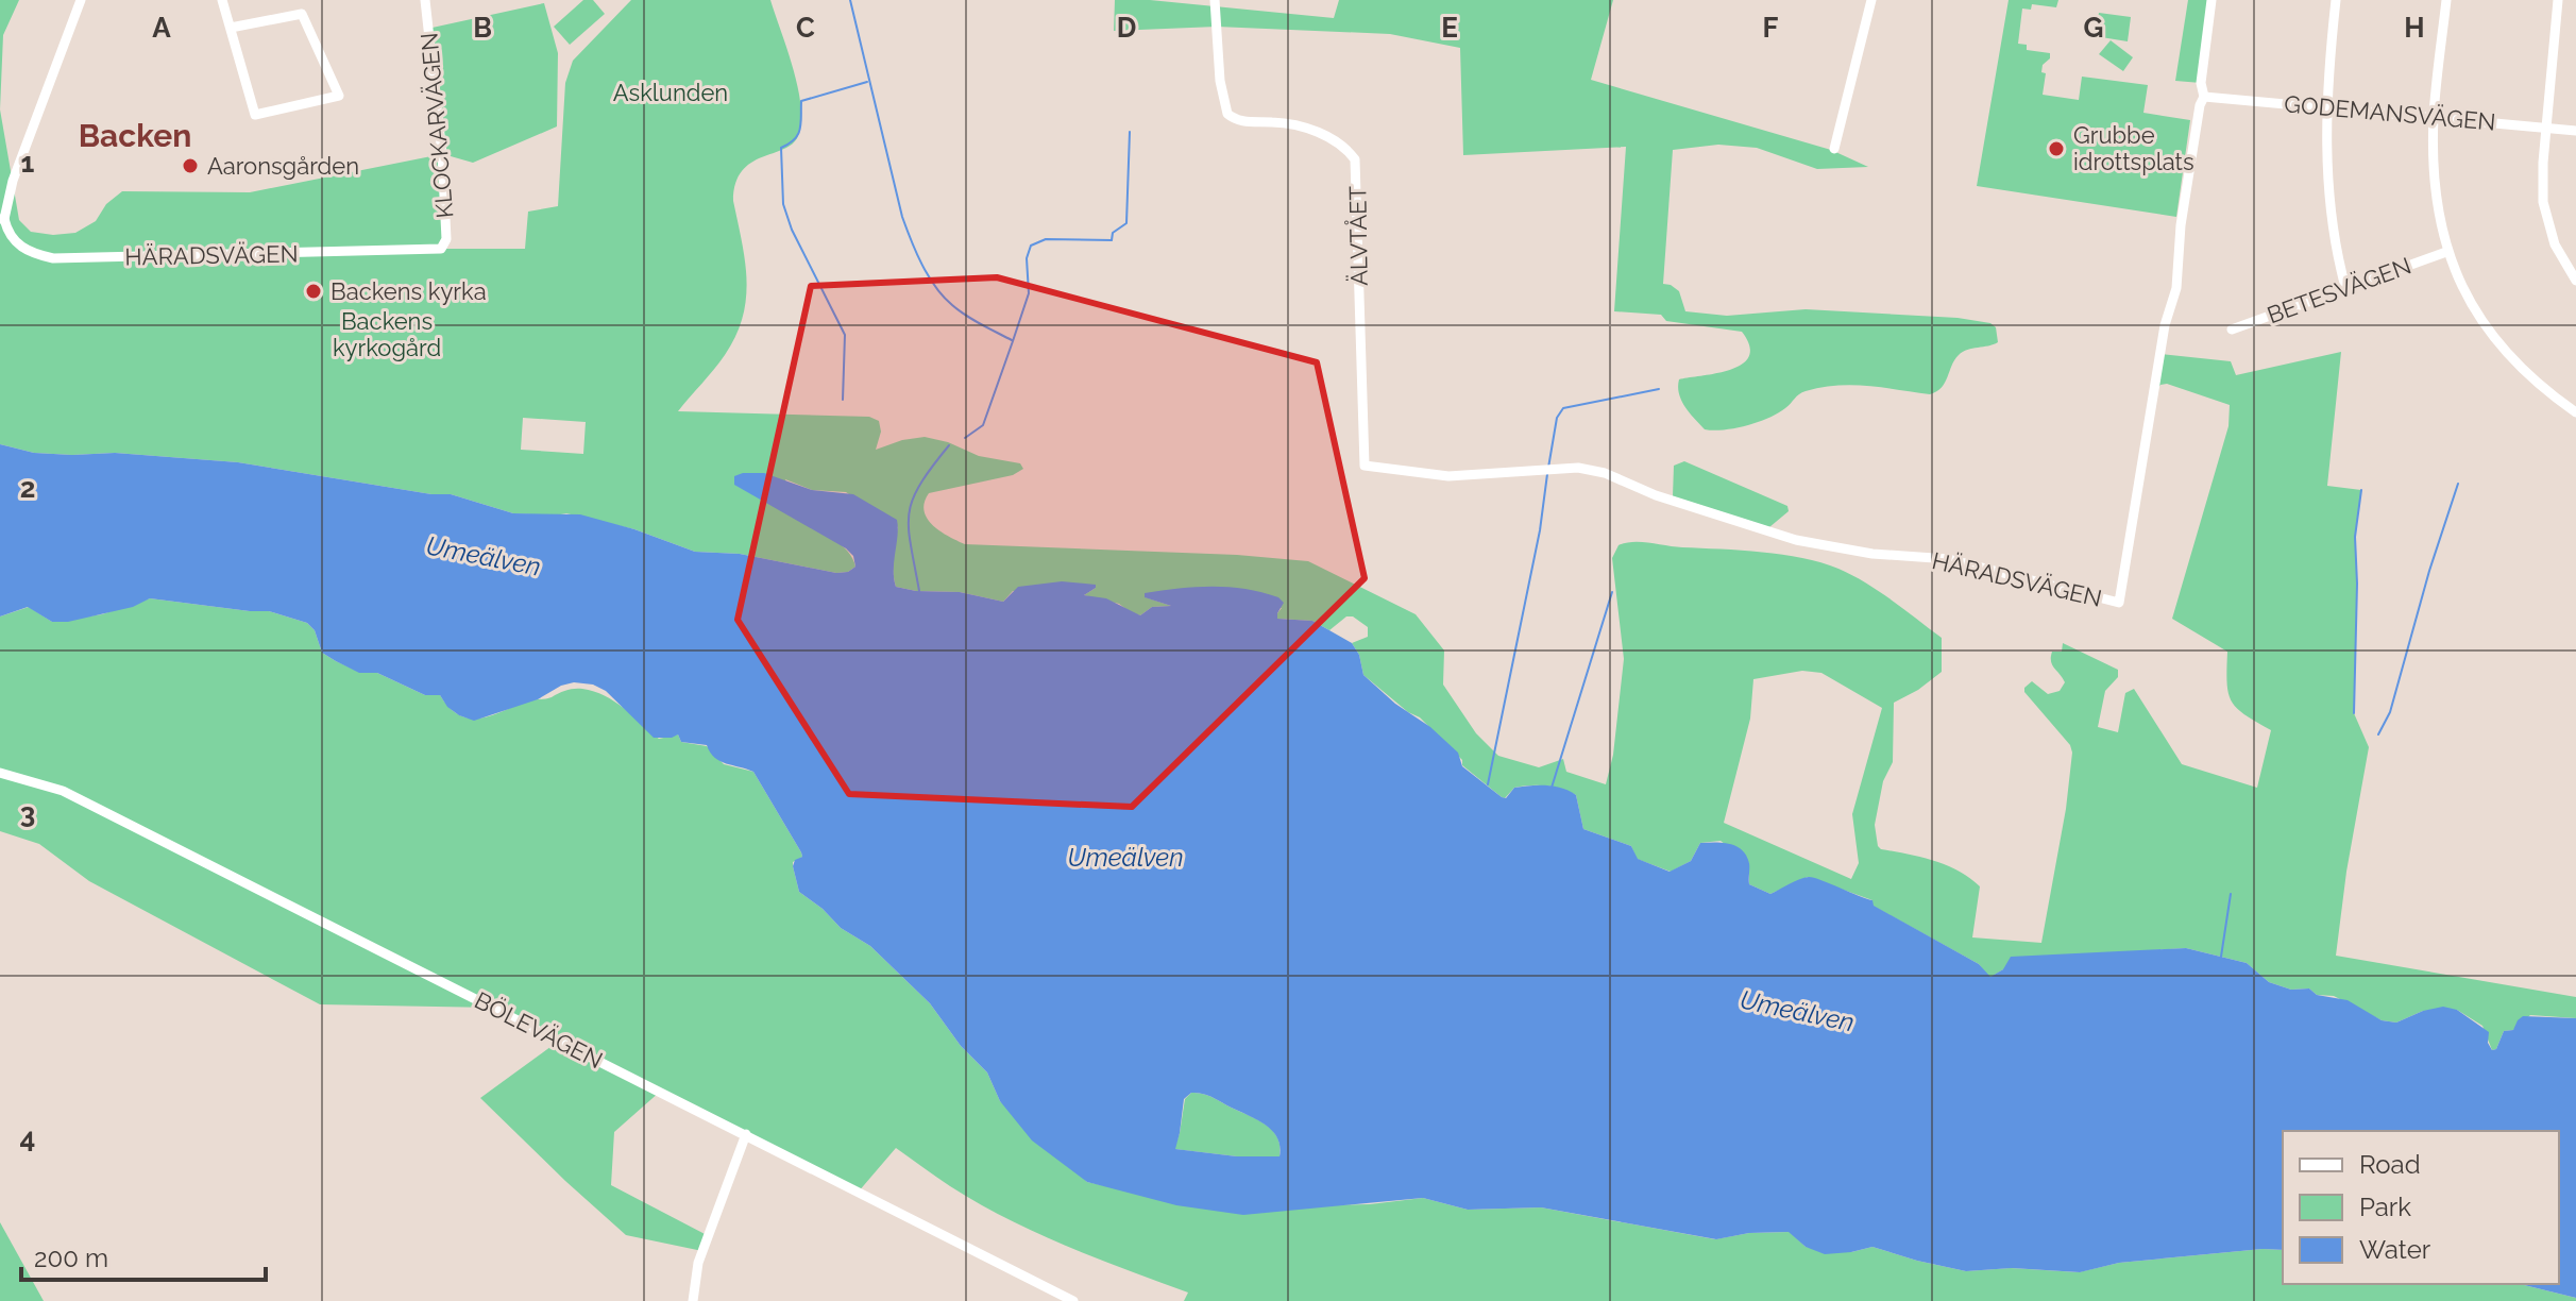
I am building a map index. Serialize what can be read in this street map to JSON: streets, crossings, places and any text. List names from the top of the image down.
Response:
{
  "streets": {
    "street": [
      "GODEMANSVÄGEN",
      "KLOCKARVÄGEN",
      "ÄLVTÅET",
      "HÄRADSVÄGEN",
      "BETESVÄGEN",
      "BÖLEVÄGEN"
    ]
  },
  "crossings": [
    ["GODEMANSVÄGEN", "HÄRADSVÄGEN"],
    ["KLOCKARVÄGEN", "HÄRADSVÄGEN"],
    ["ÄLVTÅET", "HÄRADSVÄGEN"]
  ],
  "districts": ["Backen"],
  "water": ["Umeälven"],
  "parks": ["Asklunden", "Backens kyrkogård"],
  "places": ["Grubbe idrottsplats", "Aaronsgården", "Backens kyrka"],
  "legend": ["Road", "Park", "Water"],
  "scale_bar": "200 m",
  "grid": {
    "columns": [
      "A",
      "B",
      "C",
      "D",
      "E",
      "F",
      "G",
      "H"
    ],
    "rows": [
      "1",
      "2",
      "3",
      "4"
    ]
  }
}
